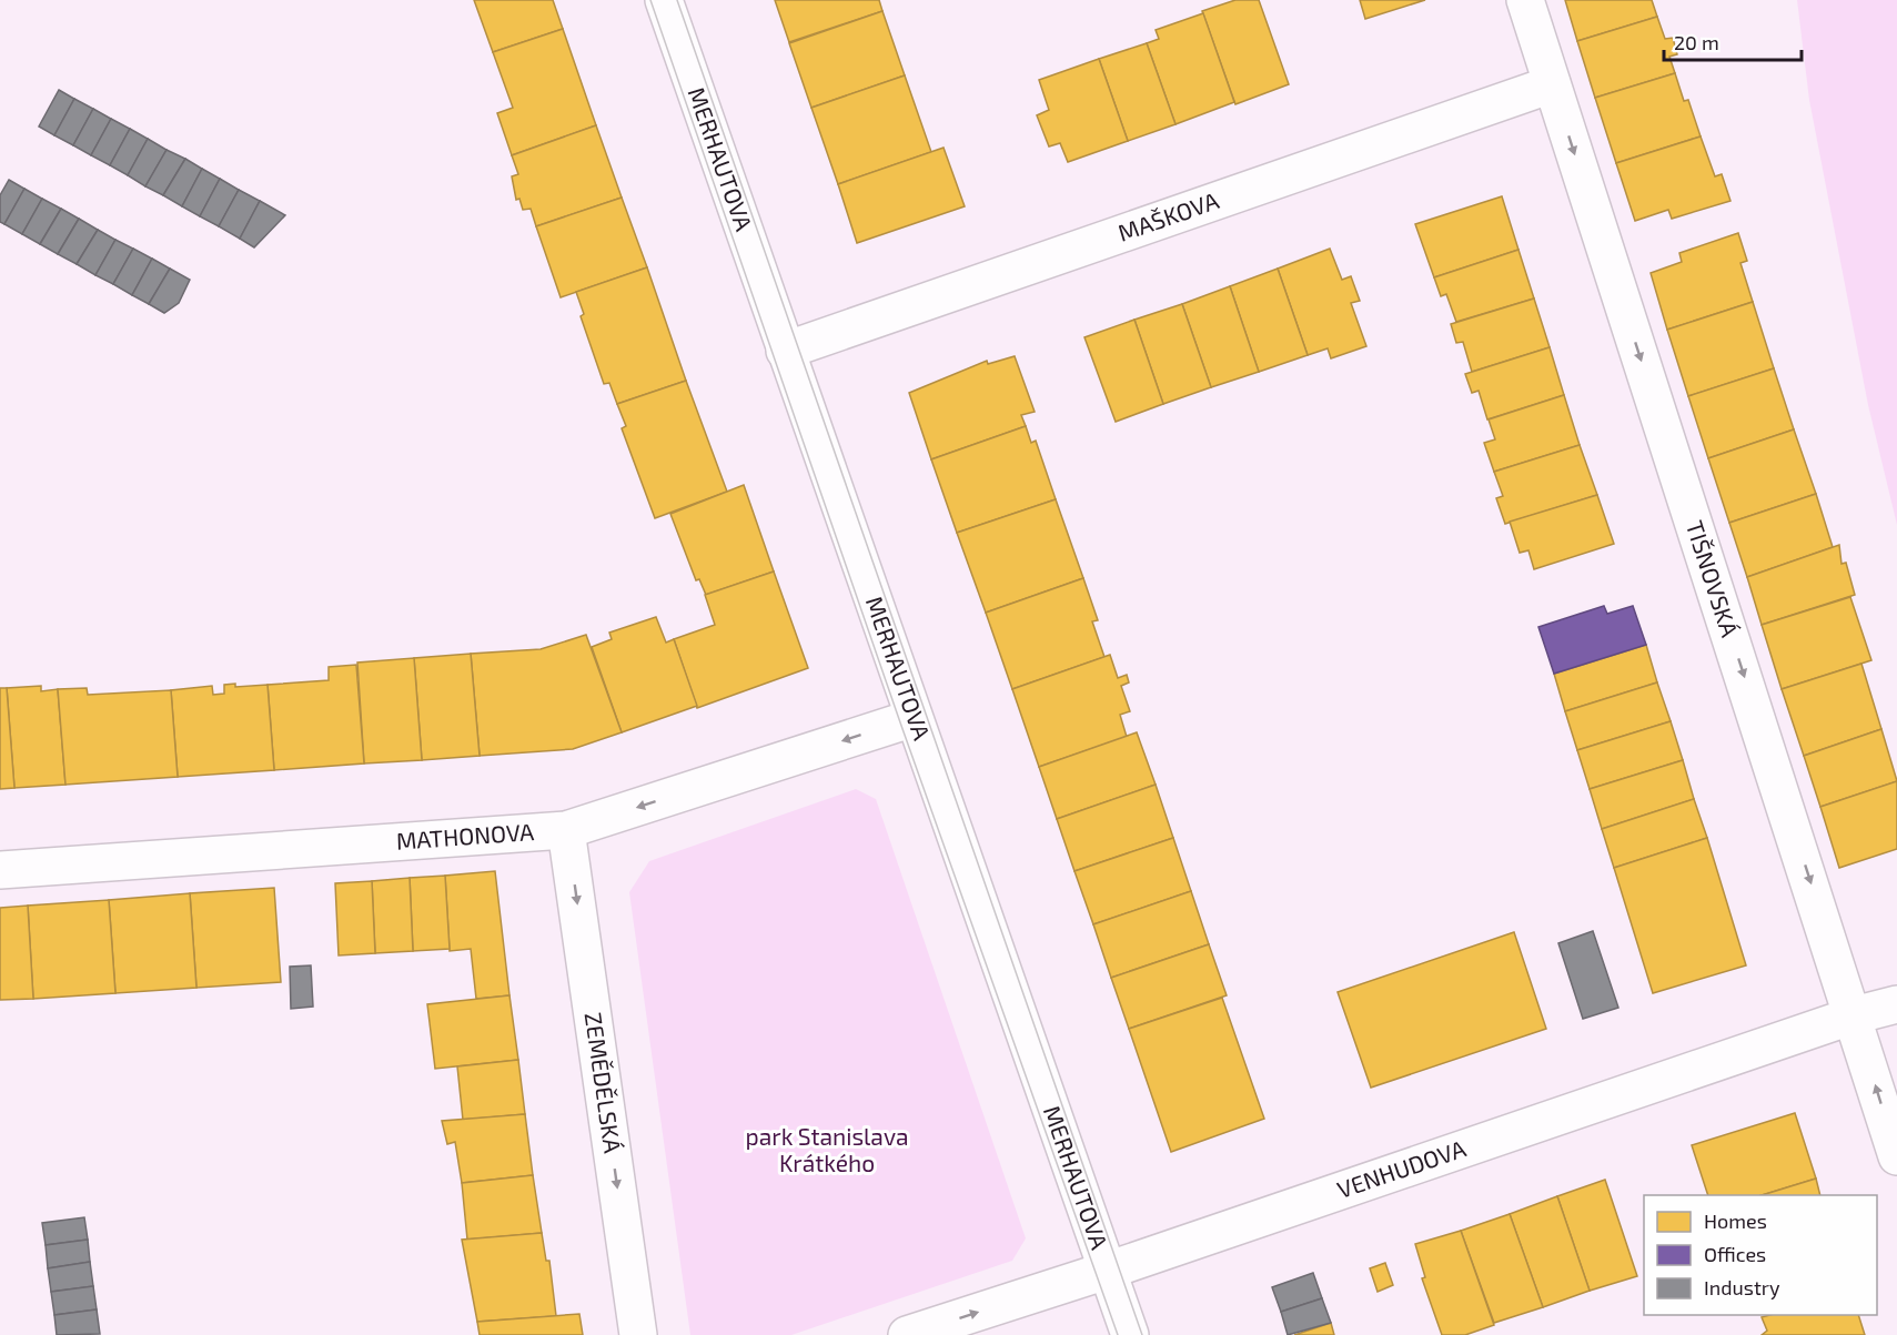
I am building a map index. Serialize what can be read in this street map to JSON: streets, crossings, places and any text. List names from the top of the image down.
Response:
{
  "streets": {
    "street": [
      "MERHAUTOVA",
      "MAŠKOVA",
      "TIŠNOVSKÁ",
      "MATHONOVA",
      "ZEMĚDĚLSKÁ",
      "VENHUDOVA"
    ]
  },
  "crossings": [
    ["MERHAUTOVA", "MAŠKOVA"],
    ["MERHAUTOVA", "MATHONOVA"],
    ["MERHAUTOVA", "VENHUDOVA"],
    ["MAŠKOVA", "TIŠNOVSKÁ"],
    ["TIŠNOVSKÁ", "VENHUDOVA"],
    ["MATHONOVA", "ZEMĚDĚLSKÁ"]
  ],
  "one_way": ["MATHONOVA", "ZEMĚDĚLSKÁ"],
  "parks": ["park Stanislava Krátkého"],
  "legend": ["Homes", "Offices", "Industry"],
  "scale_bar": "20 m"
}
